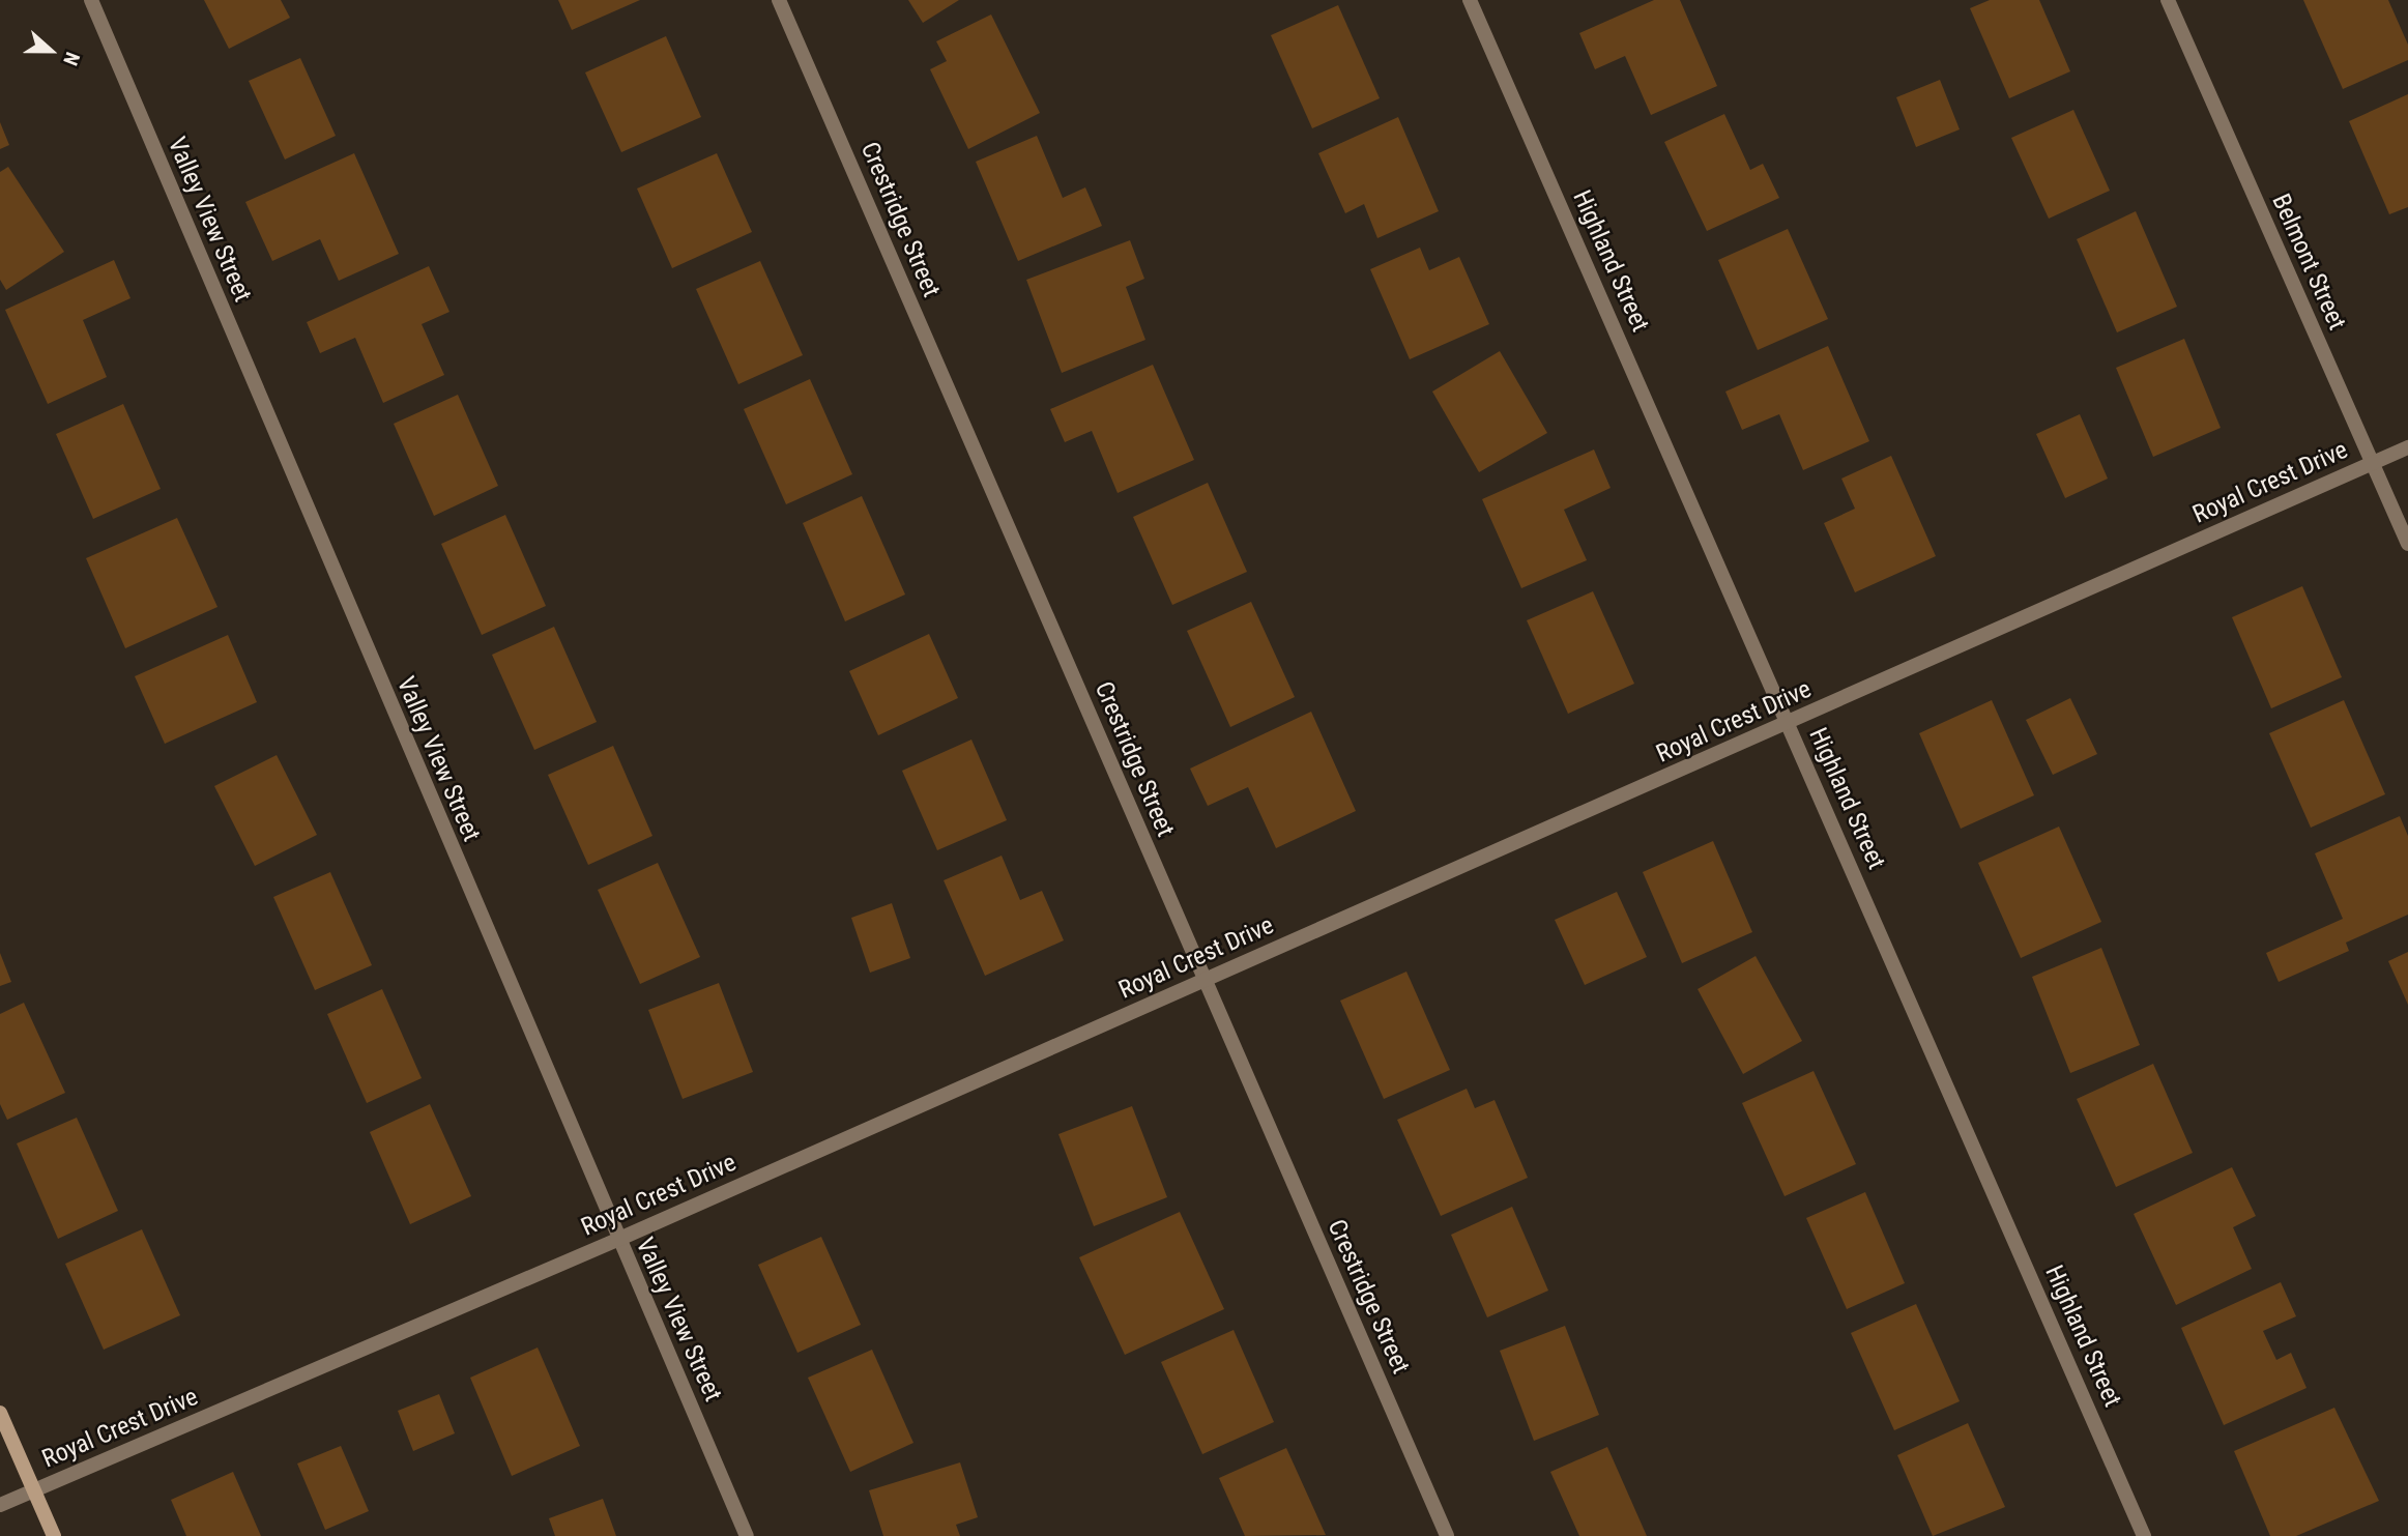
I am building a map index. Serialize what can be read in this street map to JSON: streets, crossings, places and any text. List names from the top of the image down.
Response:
{
  "streets": {
    "street": [
      "Valley View Street",
      "Crestridge Street",
      "Highland Street",
      "Belmont Street",
      "Royal Crest Drive"
    ]
  },
  "crossings": [
    ["Valley View Street", "Royal Crest Drive"],
    ["Crestridge Street", "Royal Crest Drive"],
    ["Highland Street", "Royal Crest Drive"],
    ["Belmont Street", "Royal Crest Drive"]
  ],
  "north": "right"
}
